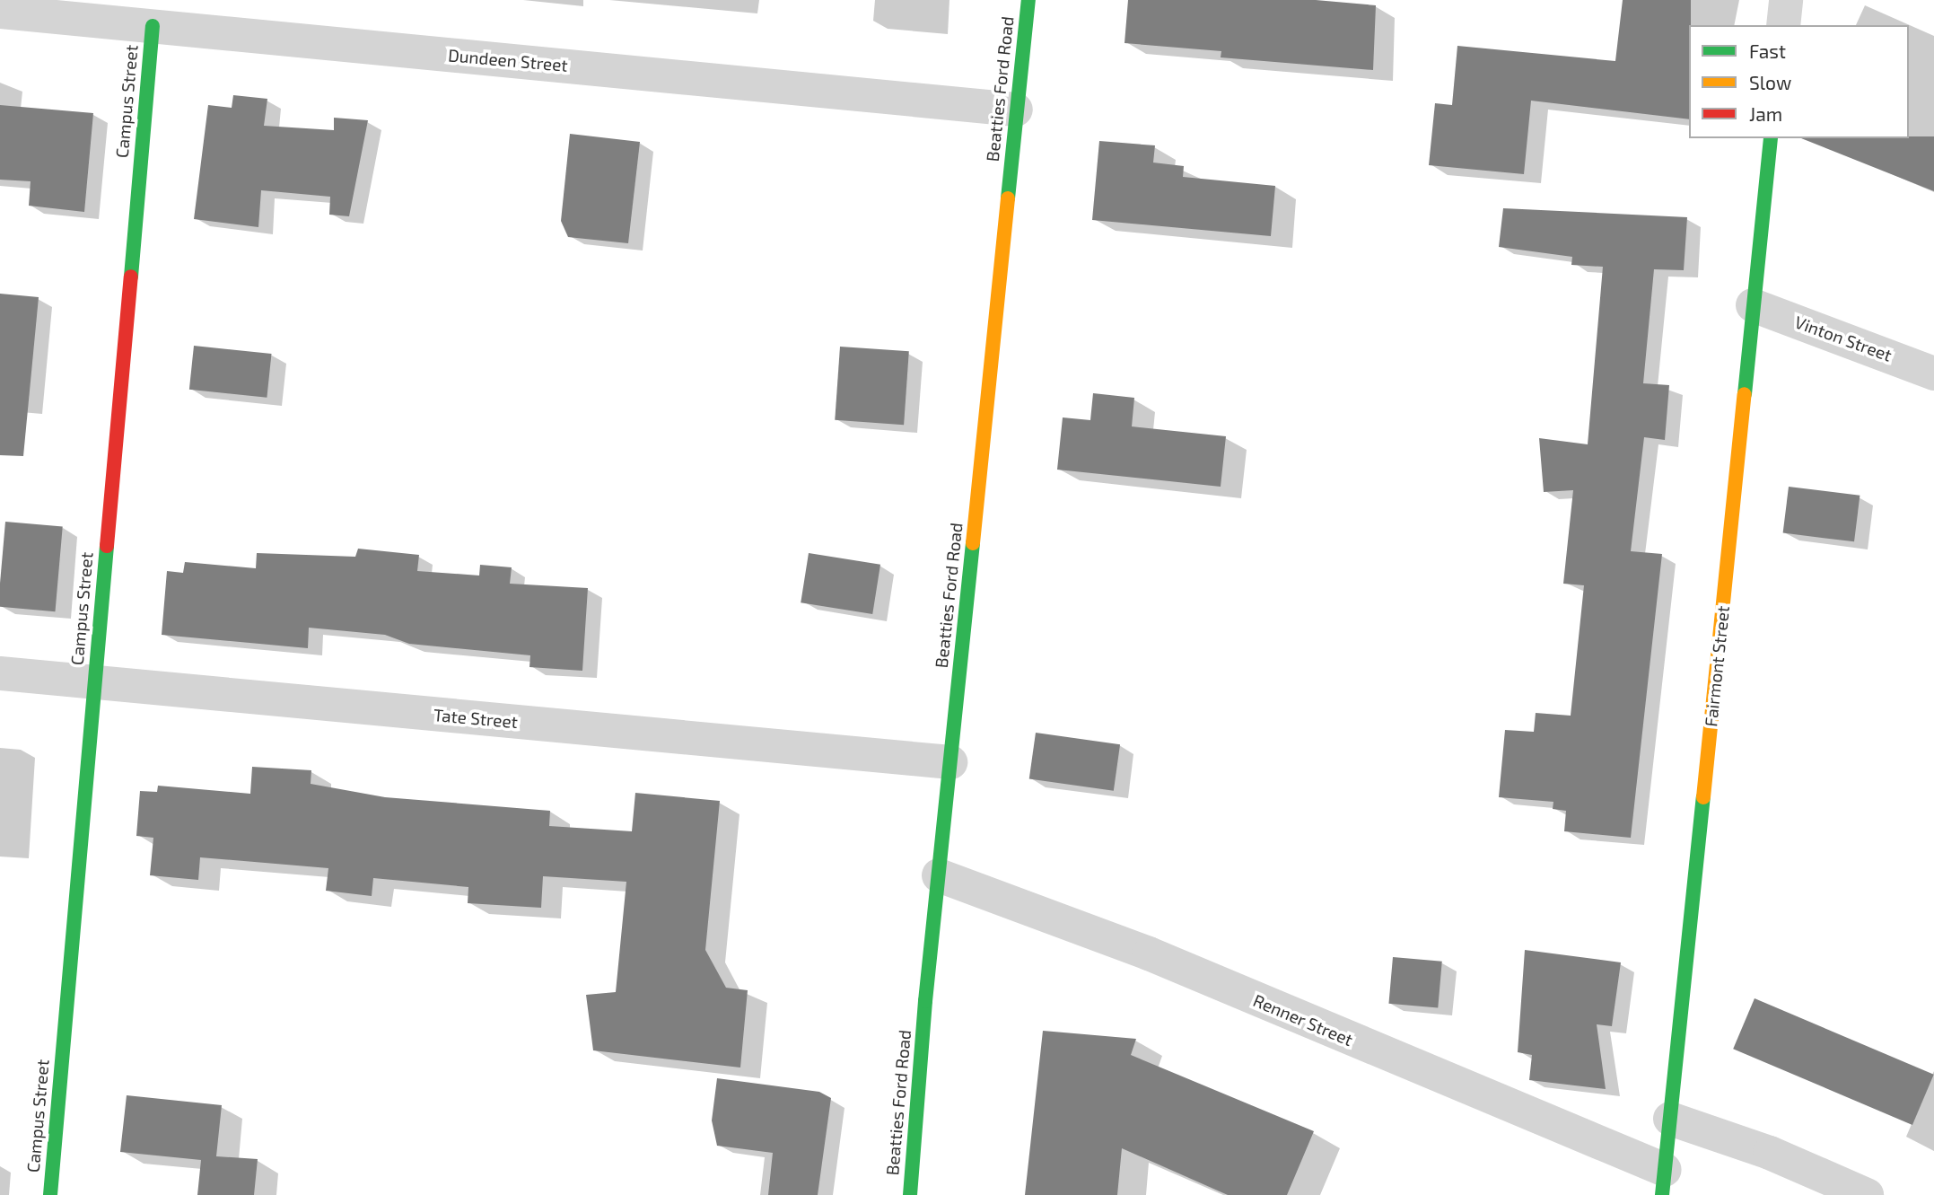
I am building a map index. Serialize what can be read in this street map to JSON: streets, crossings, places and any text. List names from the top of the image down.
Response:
{
  "streets": {
    "street": [
      "Dundeen Street",
      "Beatties Ford Road",
      "Campus Street",
      "Vinton Street",
      "Fairmont Street",
      "Tate Street",
      "Renner Street"
    ]
  },
  "crossings": [
    ["Dundeen Street", "Beatties Ford Road"],
    ["Dundeen Street", "Campus Street"],
    ["Beatties Ford Road", "Tate Street"],
    ["Beatties Ford Road", "Renner Street"],
    ["Campus Street", "Tate Street"],
    ["Vinton Street", "Fairmont Street"],
    ["Fairmont Street", "Renner Street"]
  ],
  "legend": ["Fast", "Slow", "Jam"]
}
